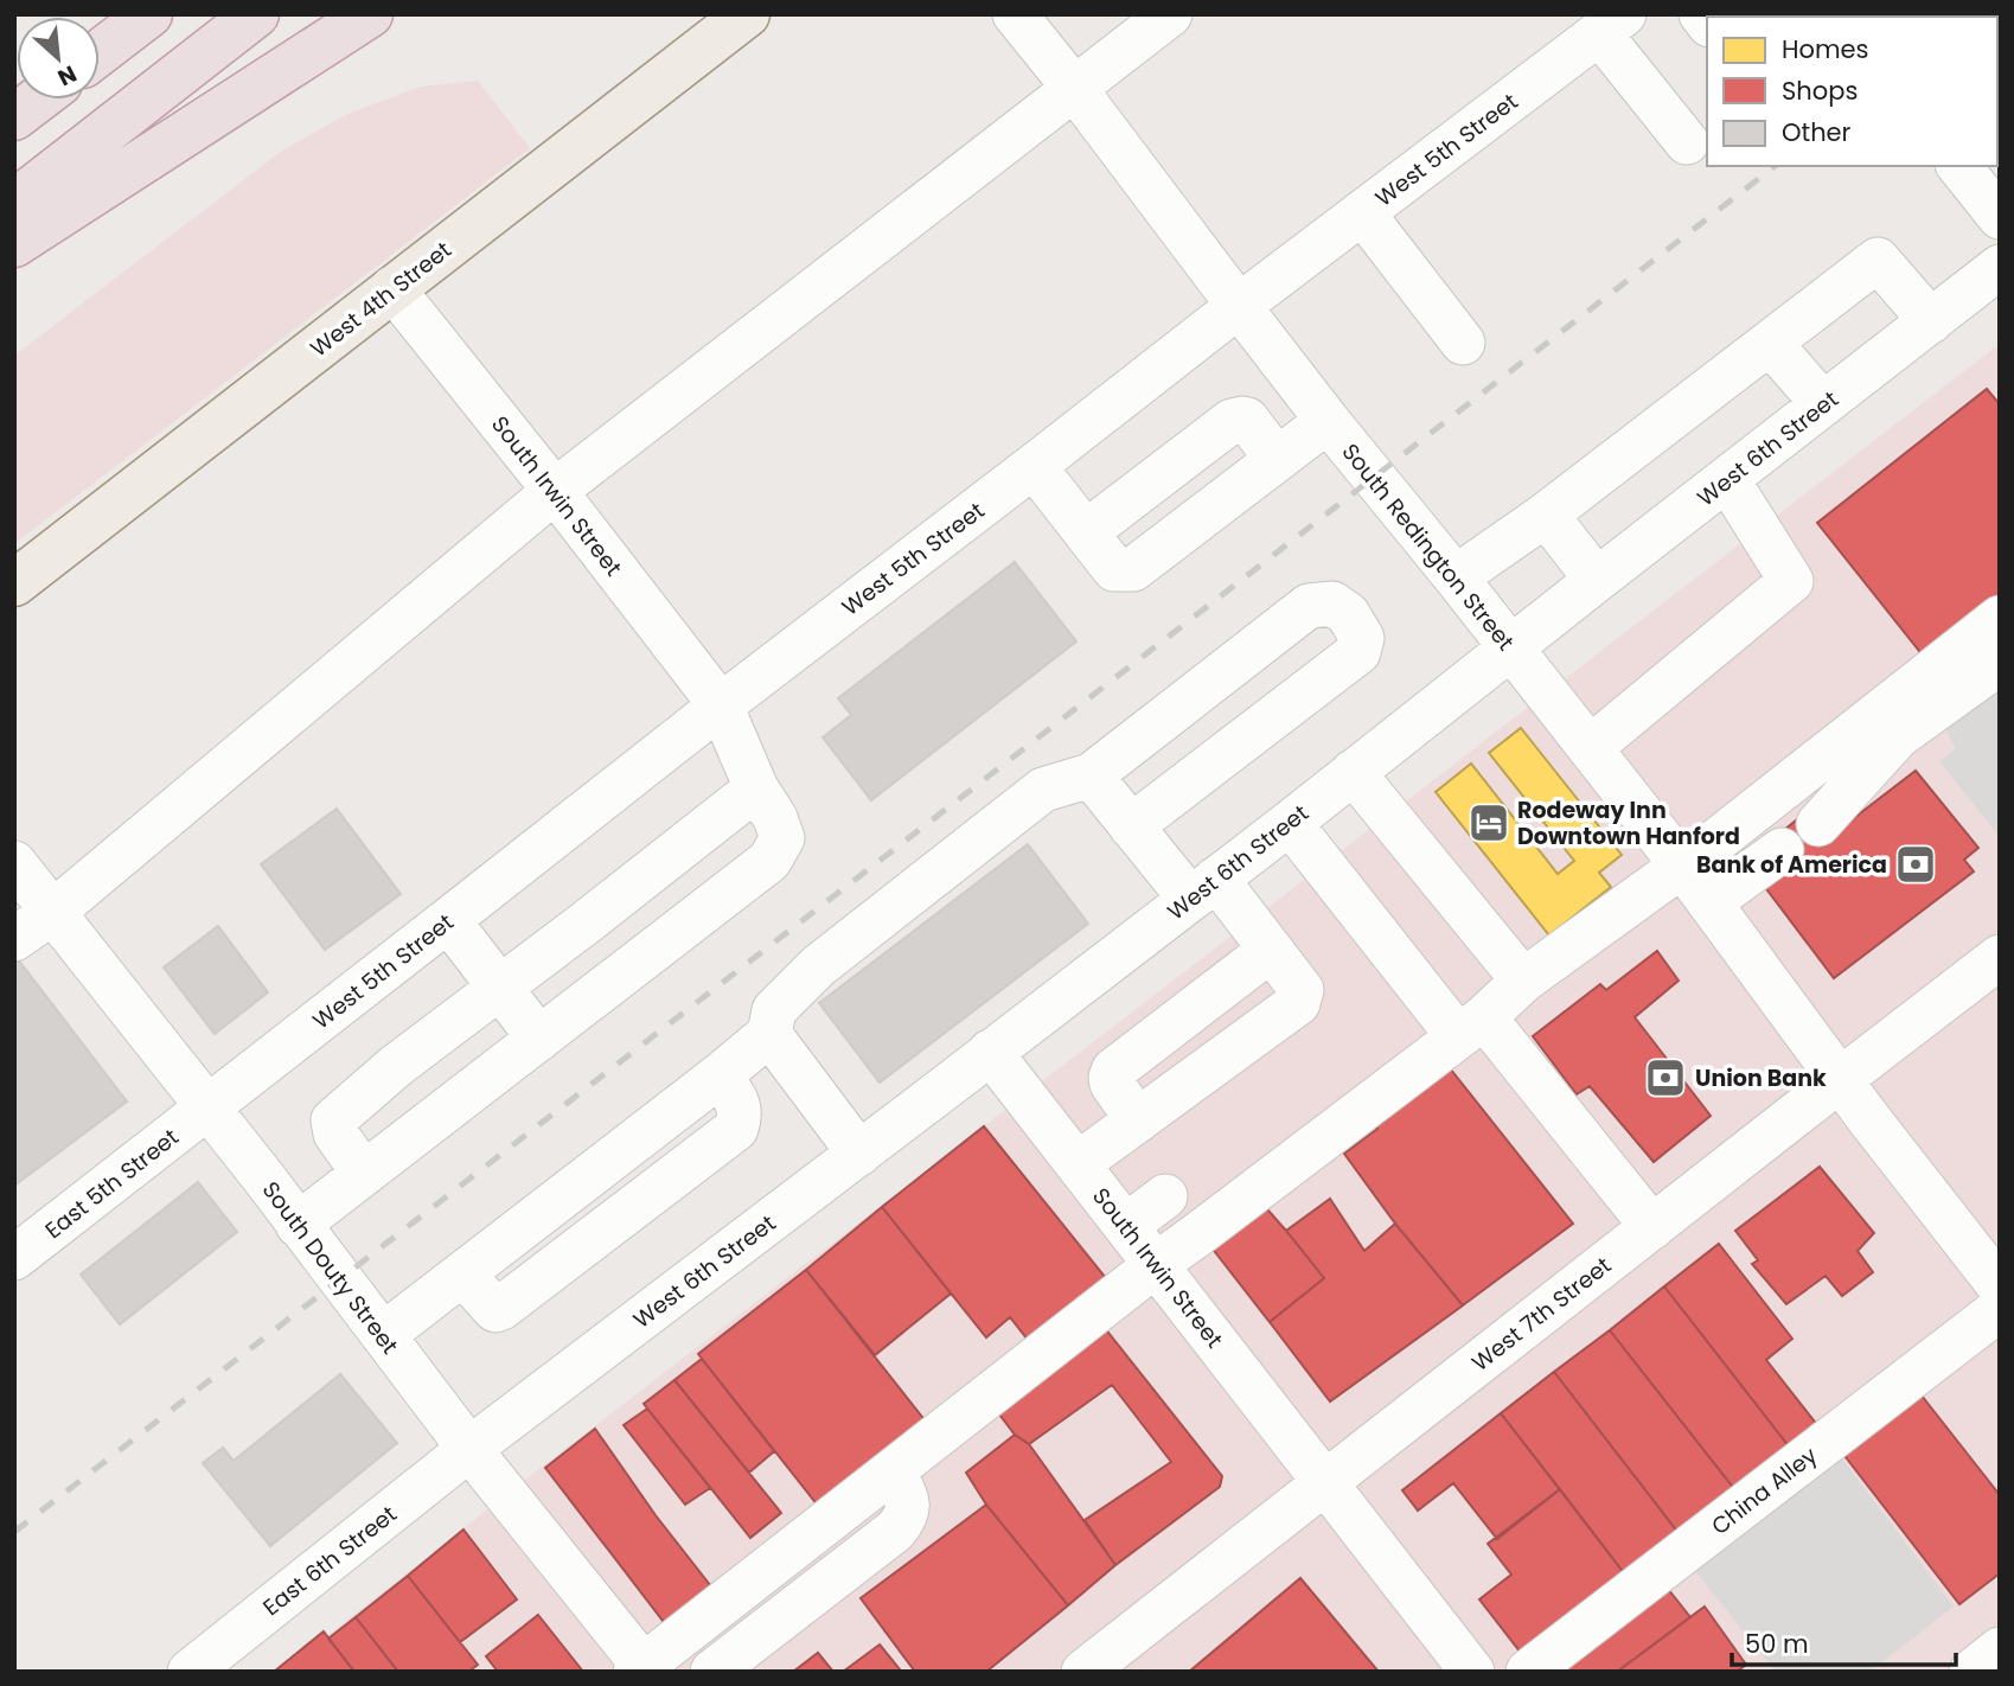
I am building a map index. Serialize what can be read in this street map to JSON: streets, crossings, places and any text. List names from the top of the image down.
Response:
{
  "streets": {
    "main road": ["West 4th Street"],
    "street": [
      "West 5th Street",
      "West 6th Street",
      "South Irwin Street",
      "South Redington Street",
      "East 5th Street",
      "South Douty Street",
      "West 7th Street",
      "China Alley",
      "East 6th Street"
    ]
  },
  "crossings": [
    ["West 5th Street", "South Irwin Street"],
    ["West 5th Street", "South Redington Street"],
    ["West 5th Street", "East 5th Street"],
    ["West 5th Street", "South Douty Street"],
    ["West 4th Street", "South Irwin Street"],
    ["West 6th Street", "South Irwin Street"],
    ["West 6th Street", "South Redington Street"],
    ["West 6th Street", "South Douty Street"],
    ["West 6th Street", "East 6th Street"],
    ["South Irwin Street", "West 7th Street"],
    ["South Redington Street", "West 7th Street"],
    ["East 5th Street", "South Douty Street"],
    ["South Douty Street", "East 6th Street"]
  ],
  "places": {
    "hotel": ["Rodeway Inn Downtown Hanford"],
    "bank": ["Bank of America", "Union Bank"]
  },
  "legend": ["Homes", "Shops", "Other"],
  "scale_bar": "50 m",
  "north": "bottom right"
}
